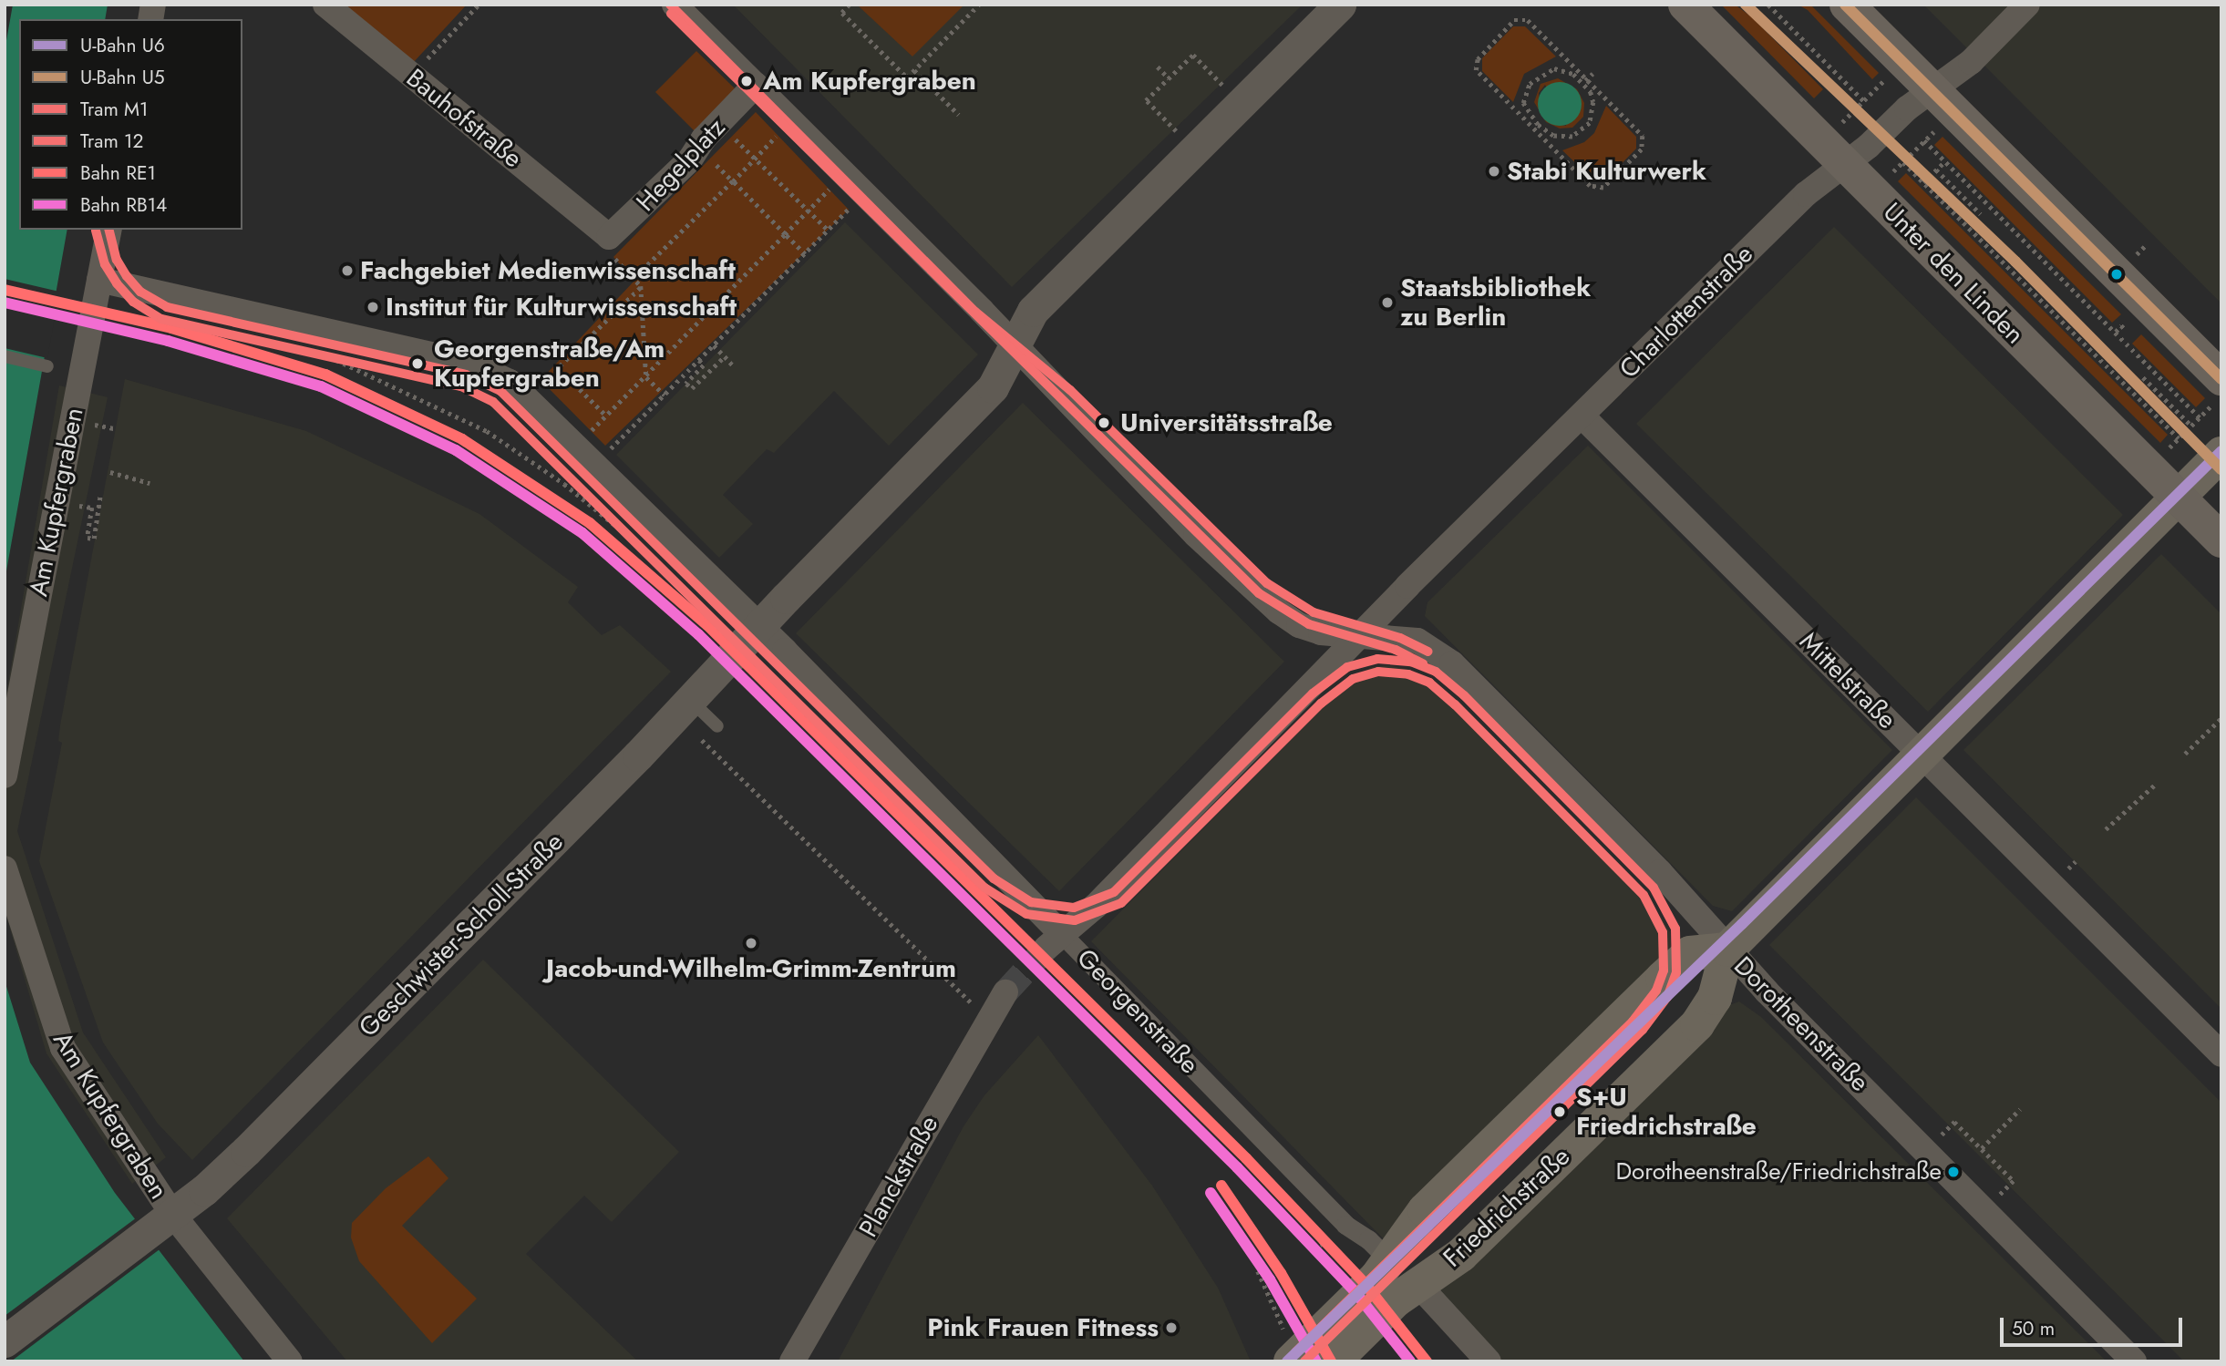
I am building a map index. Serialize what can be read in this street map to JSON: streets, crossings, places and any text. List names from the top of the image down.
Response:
{
  "streets": {
    "main road": ["Unter den Linden", "Friedrichstraße"],
    "street": [
      "Bauhofstraße",
      "Hegelplatz",
      "Charlottenstraße",
      "Am Kupfergraben",
      "Mittelstraße",
      "Geschwister-Scholl-Straße",
      "Georgenstraße",
      "Dorotheenstraße",
      "Planckstraße"
    ]
  },
  "crossings": [
    ["Bauhofstraße", "Hegelplatz"],
    ["Hegelplatz", "Dorotheenstraße"],
    ["Unter den Linden", "Charlottenstraße"],
    ["Charlottenstraße", "Mittelstraße"],
    ["Charlottenstraße", "Dorotheenstraße"],
    ["Am Kupfergraben", "Geschwister-Scholl-Straße"],
    ["Am Kupfergraben", "Georgenstraße"],
    ["Geschwister-Scholl-Straße", "Georgenstraße"],
    ["Georgenstraße", "Friedrichstraße"],
    ["Dorotheenstraße", "Friedrichstraße"]
  ],
  "places": [
    "Am Kupfergraben",
    "Stabi Kulturwerk",
    "Fachgebiet Medienwissenschaft",
    "Staatsbibliothek zu Berlin",
    "Institut für Kulturwissenschaft",
    "Georgenstraße/Am Kupfergraben",
    "Universitätsstraße",
    "Jacob-und-Wilhelm-Grimm-Zentrum",
    "S+U Friedrichstraße",
    "Dorotheenstraße/Friedrichstraße",
    "Pink Frauen Fitness"
  ],
  "lines": [
    "metro line U5",
    "tram line M1",
    "tram line 12",
    "rail line RE1",
    "rail line RB14",
    "metro line U6"
  ],
  "legend": [
    "U-Bahn U6",
    "U-Bahn U5",
    "Tram M1",
    "Tram 12",
    "Bahn RE1",
    "Bahn RB14"
  ],
  "scale_bar": "50 m"
}
